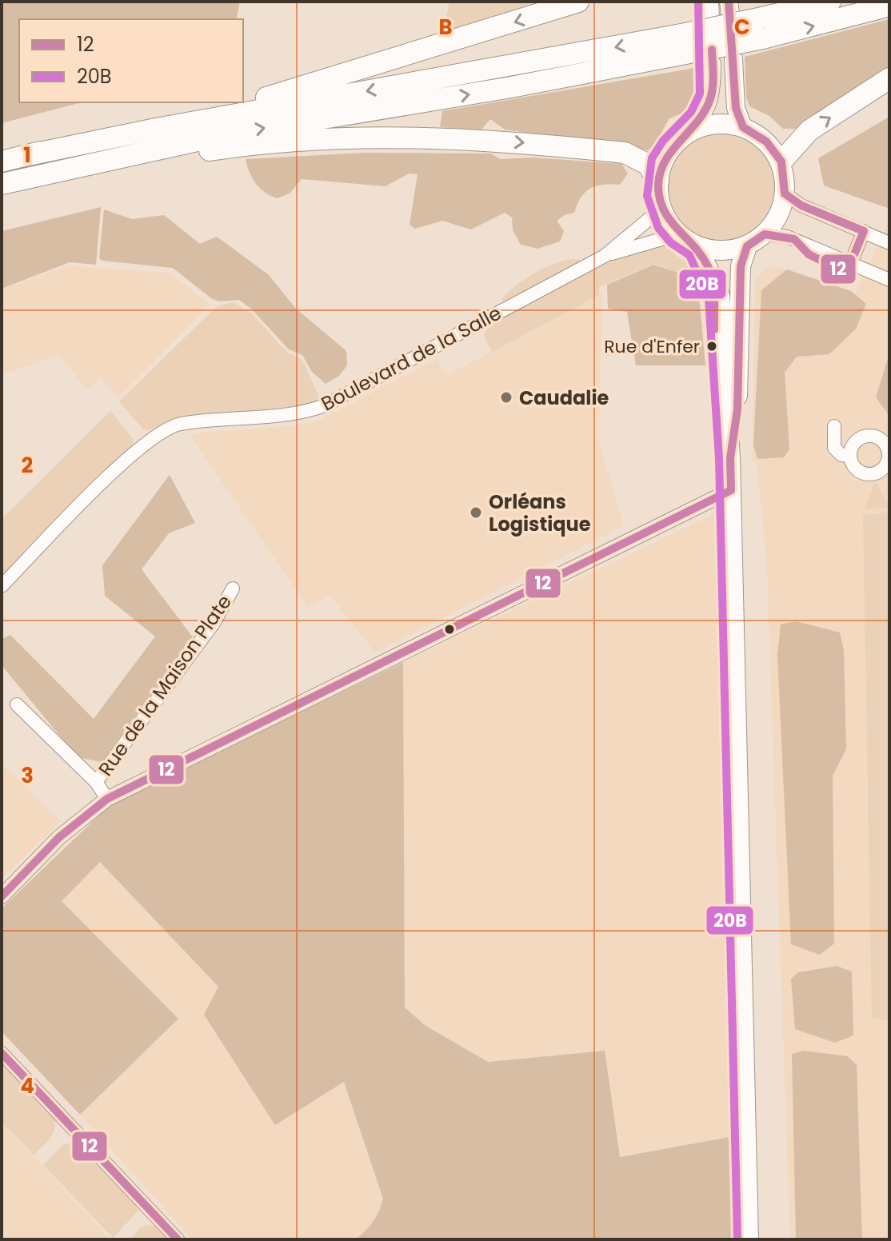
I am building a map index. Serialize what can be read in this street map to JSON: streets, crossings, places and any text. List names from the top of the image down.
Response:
{
  "streets": {
    "street": ["Boulevard de la Salle", "Rue de la Maison Plate"]
  },
  "places": ["Rue d'Enfer", "Caudalie", "Orléans Logistique"],
  "lines": ["transit line 12", "transit line 20B"],
  "legend": ["12", "20B"],
  "grid": {
    "columns": ["B", "C"],
    "rows": [
      "1",
      "2",
      "3",
      "4"
    ]
  }
}
